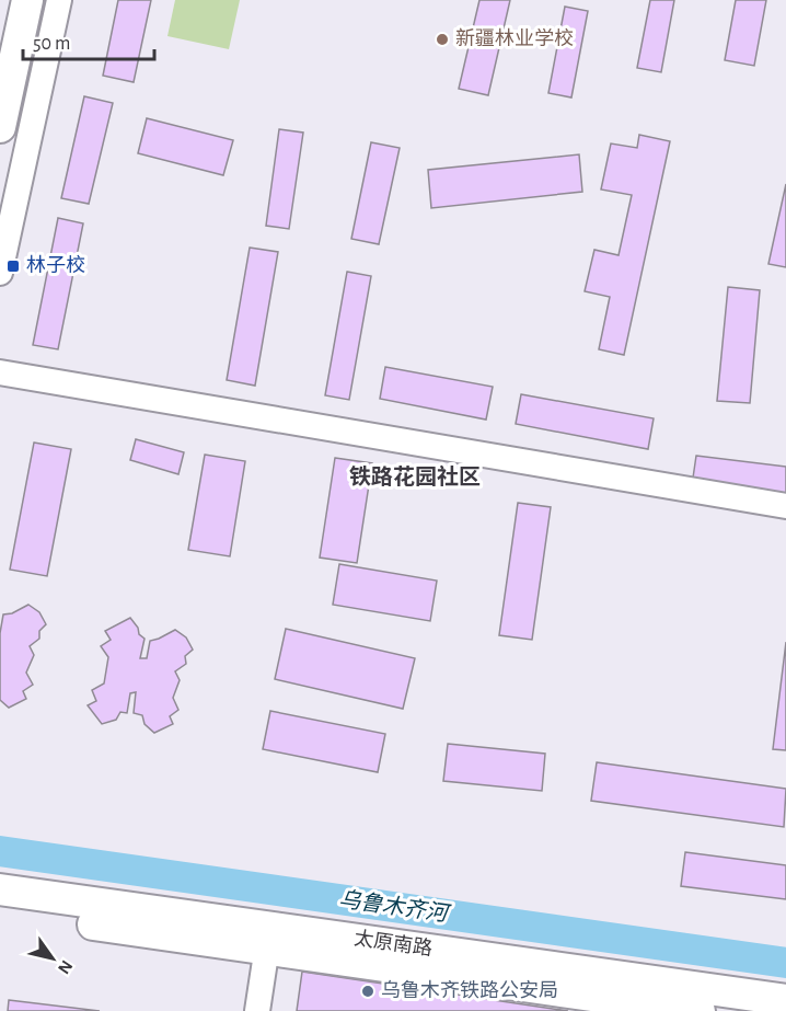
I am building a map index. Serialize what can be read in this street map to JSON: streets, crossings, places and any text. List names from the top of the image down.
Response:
{
  "streets": {
    "main road": ["太原南路"]
  },
  "districts": ["铁路花园社区"],
  "water": ["乌鲁木齐河"],
  "places": {
    "other": ["新疆林业学校", "乌鲁木齐铁路公安局"],
    "transit": ["林子校"]
  },
  "scale_bar": "50 m",
  "north": "bottom right"
}
